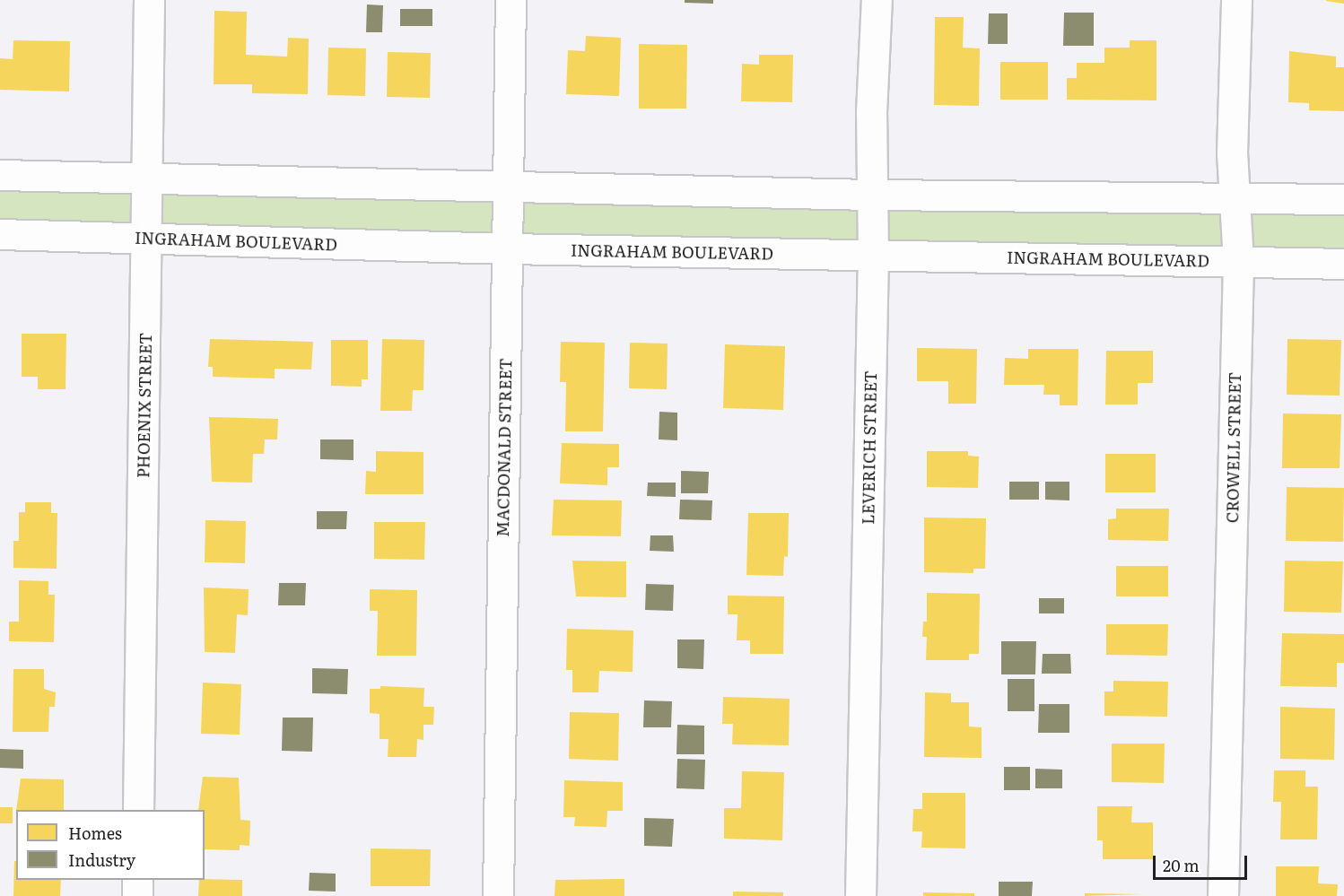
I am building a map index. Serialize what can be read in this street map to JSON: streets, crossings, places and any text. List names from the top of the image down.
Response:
{
  "streets": {
    "street": [
      "INGRAHAM BOULEVARD",
      "PHOENIX STREET",
      "MACDONALD STREET",
      "LEVERICH STREET",
      "CROWELL STREET"
    ]
  },
  "crossings": [
    ["INGRAHAM BOULEVARD", "PHOENIX STREET"],
    ["INGRAHAM BOULEVARD", "MACDONALD STREET"],
    ["INGRAHAM BOULEVARD", "LEVERICH STREET"],
    ["INGRAHAM BOULEVARD", "CROWELL STREET"]
  ],
  "legend": ["Homes", "Industry"],
  "scale_bar": "20 m"
}
